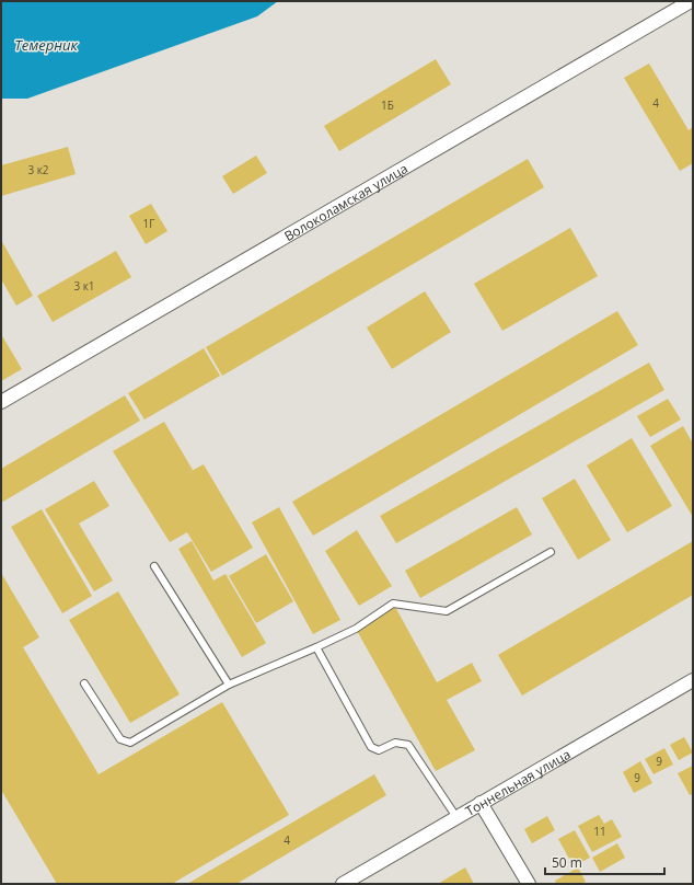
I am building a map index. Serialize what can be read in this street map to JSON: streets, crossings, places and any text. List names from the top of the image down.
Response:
{
  "streets": {
    "street": ["Волоколамская улица", "Тоннельная улица"]
  },
  "water": ["Темерник"],
  "house_numbers": [
    "4",
    "1Б",
    "3 к2",
    "1Г",
    "3 к1",
    "9",
    "9",
    "11",
    "4"
  ],
  "scale_bar": "50 m"
}
